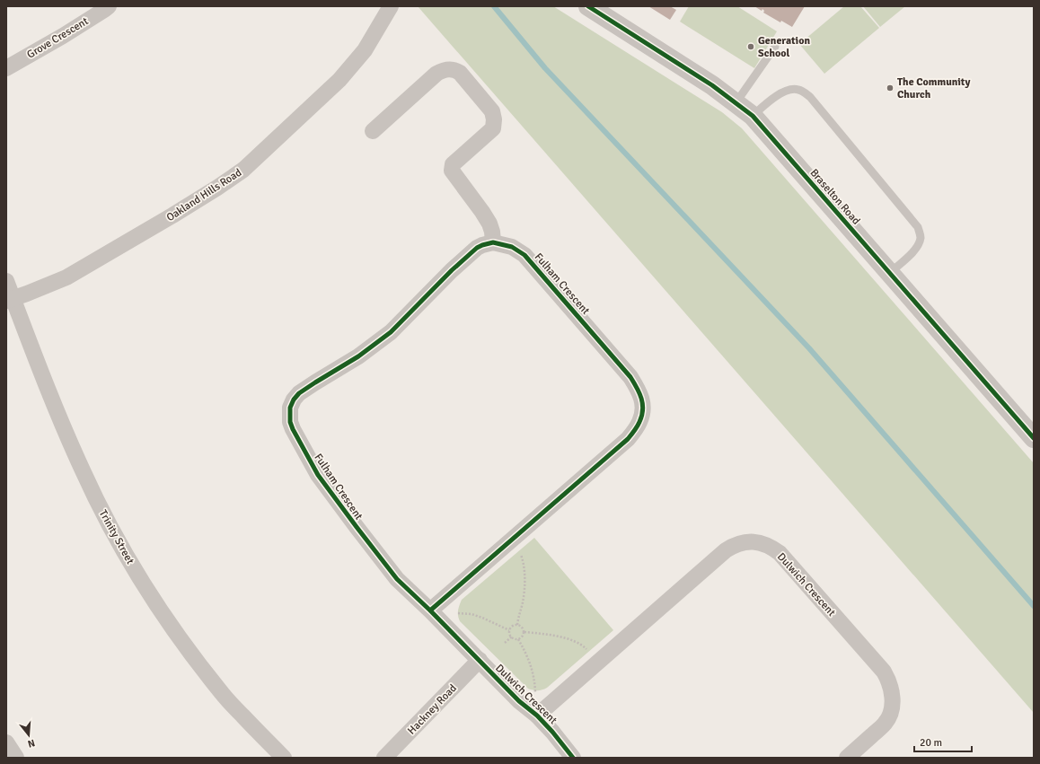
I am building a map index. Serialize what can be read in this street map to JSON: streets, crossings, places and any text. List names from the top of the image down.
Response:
{
  "streets": {
    "street": [
      "Grove Crescent",
      "Oakland Hills Road",
      "Braselton Road",
      "Fulham Crescent",
      "Trinity Street",
      "Dulwich Crescent",
      "Hackney Road"
    ]
  },
  "crossings": [
    ["Oakland Hills Road", "Trinity Street"],
    ["Fulham Crescent", "Dulwich Crescent"],
    ["Fulham Crescent", "Hackney Road"],
    ["Dulwich Crescent", "Hackney Road"]
  ],
  "places": ["Generation School", "The Community Church"],
  "scale_bar": "20 m",
  "north": "bottom"
}
